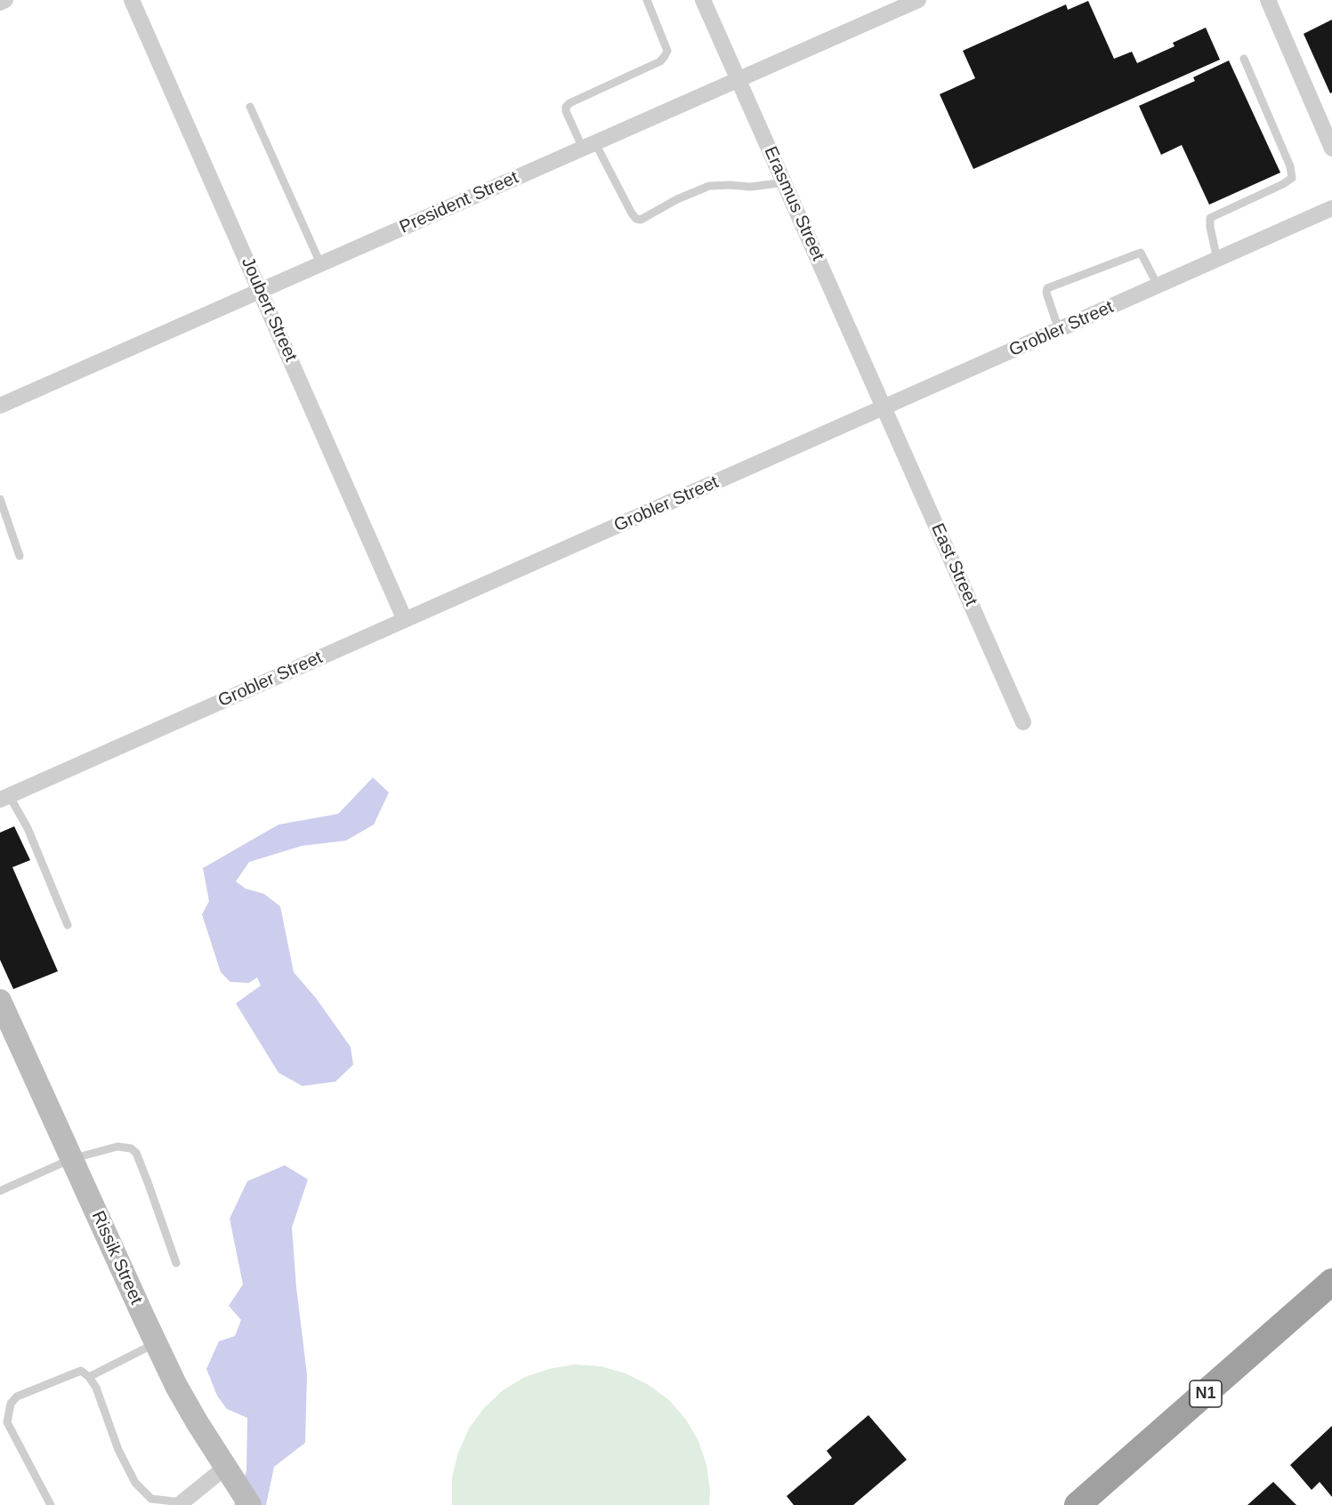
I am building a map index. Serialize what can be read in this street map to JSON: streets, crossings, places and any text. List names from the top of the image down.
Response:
{
  "streets": {
    "highway": ["N1"],
    "main road": ["Rissik Street"],
    "street": [
      "President Street",
      "Erasmus Street",
      "Joubert Street",
      "Grobler Street",
      "East Street"
    ]
  },
  "crossings": [
    ["President Street", "Erasmus Street"],
    ["President Street", "Joubert Street"],
    ["Erasmus Street", "Grobler Street"],
    ["Erasmus Street", "East Street"],
    ["Joubert Street", "Grobler Street"],
    ["Grobler Street", "East Street"]
  ]
}
